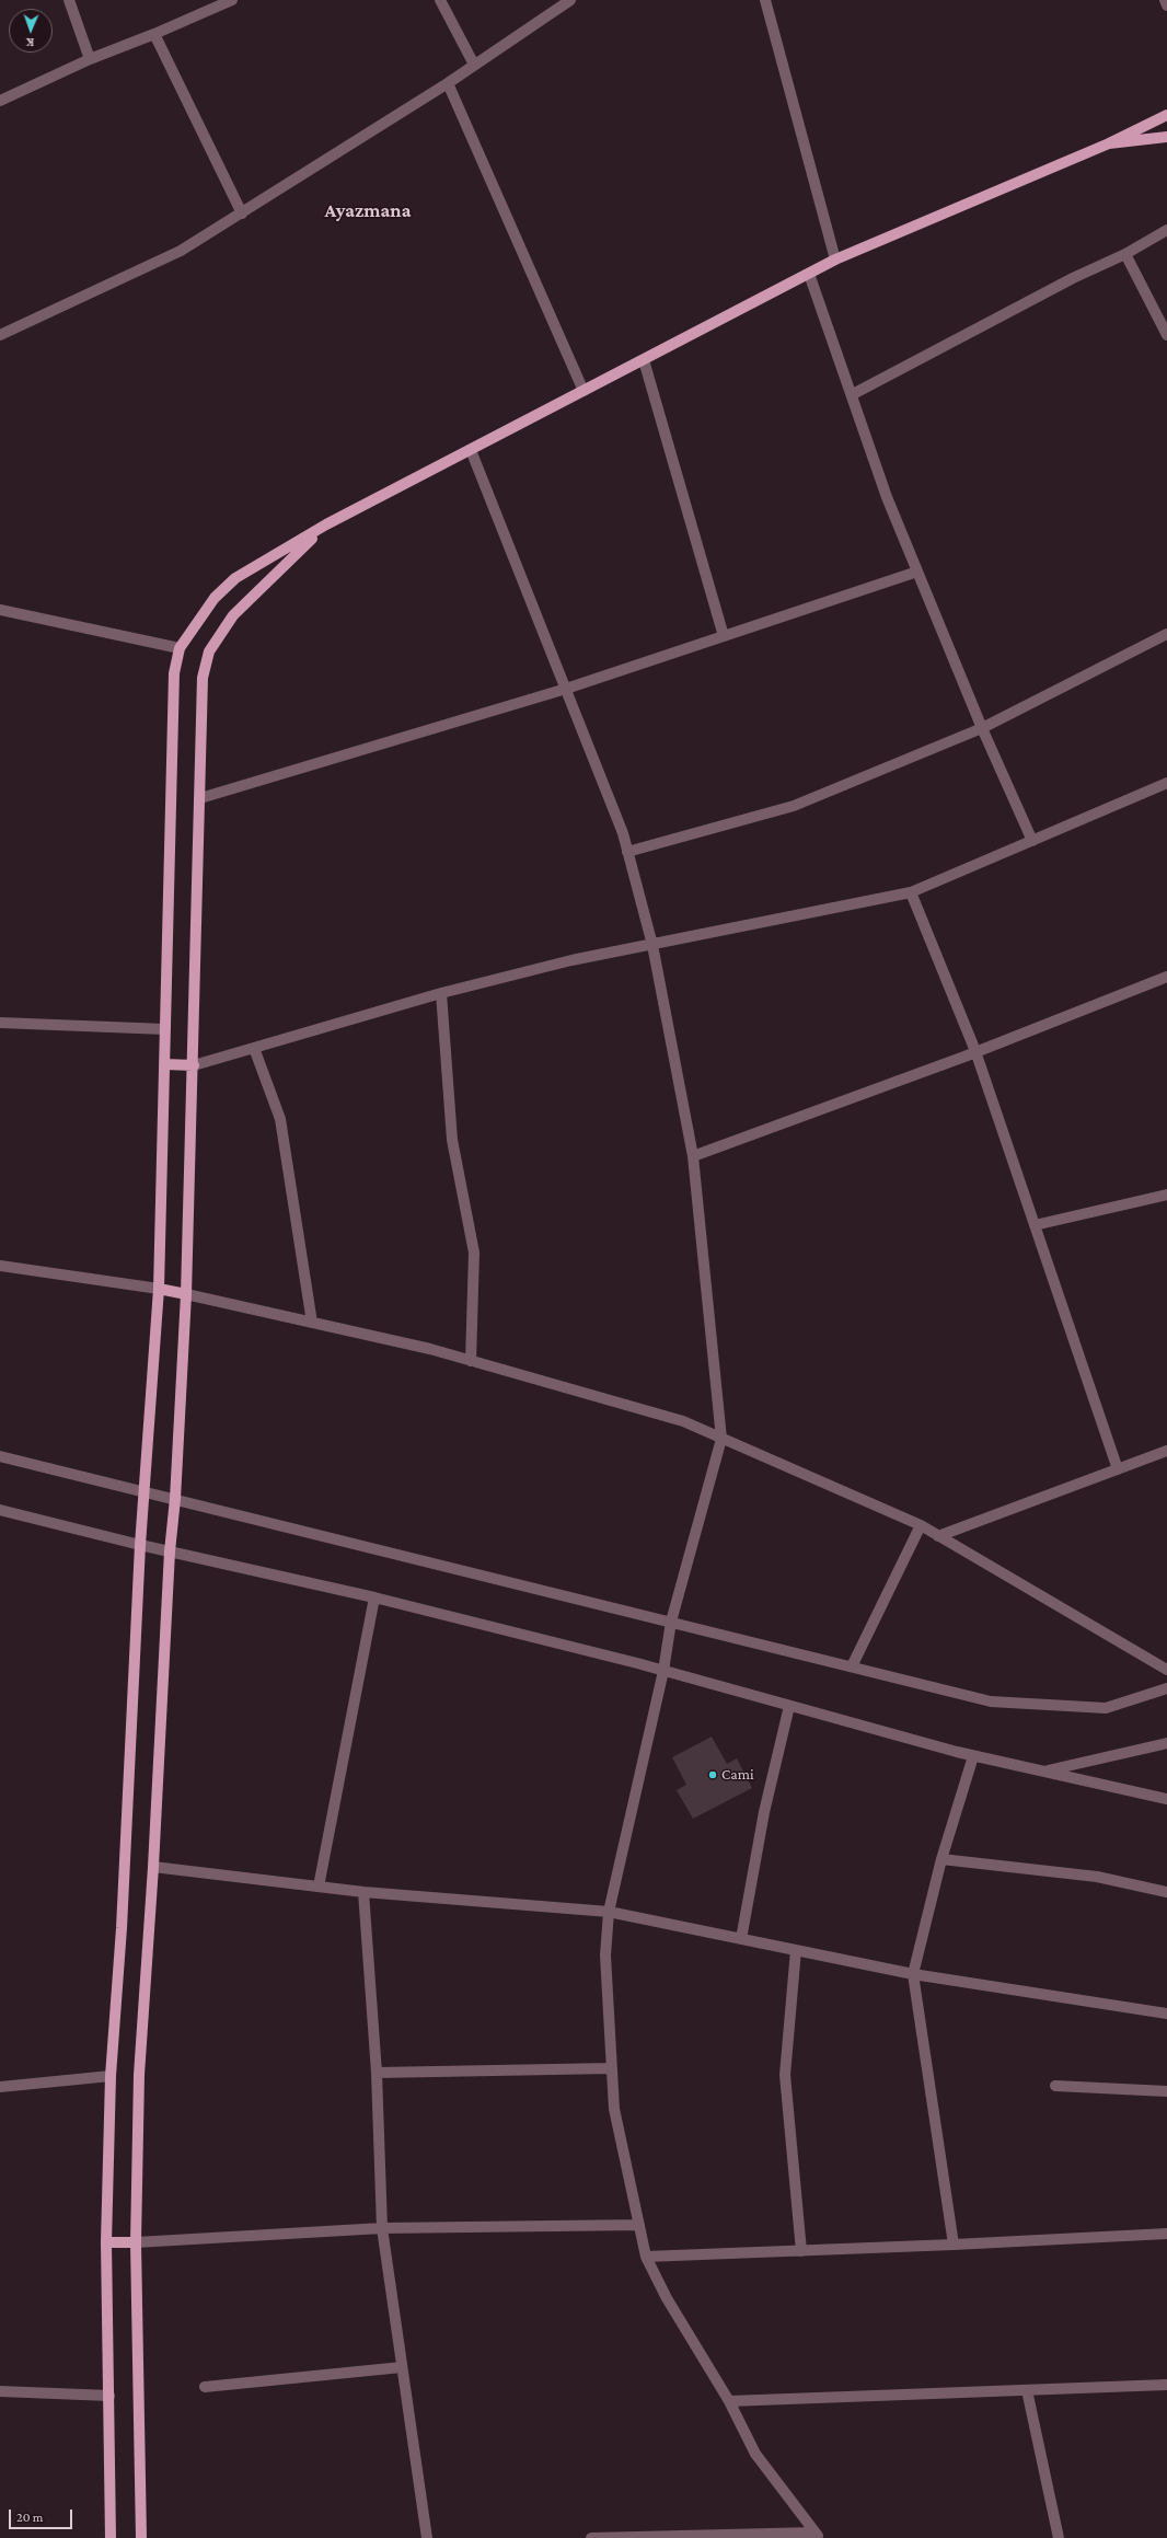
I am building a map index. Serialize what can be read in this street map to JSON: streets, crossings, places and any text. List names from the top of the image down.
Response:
{
  "districts": ["Ayazmana"],
  "places": ["Cami"],
  "scale_bar": "20 m",
  "north": "bottom"
}
